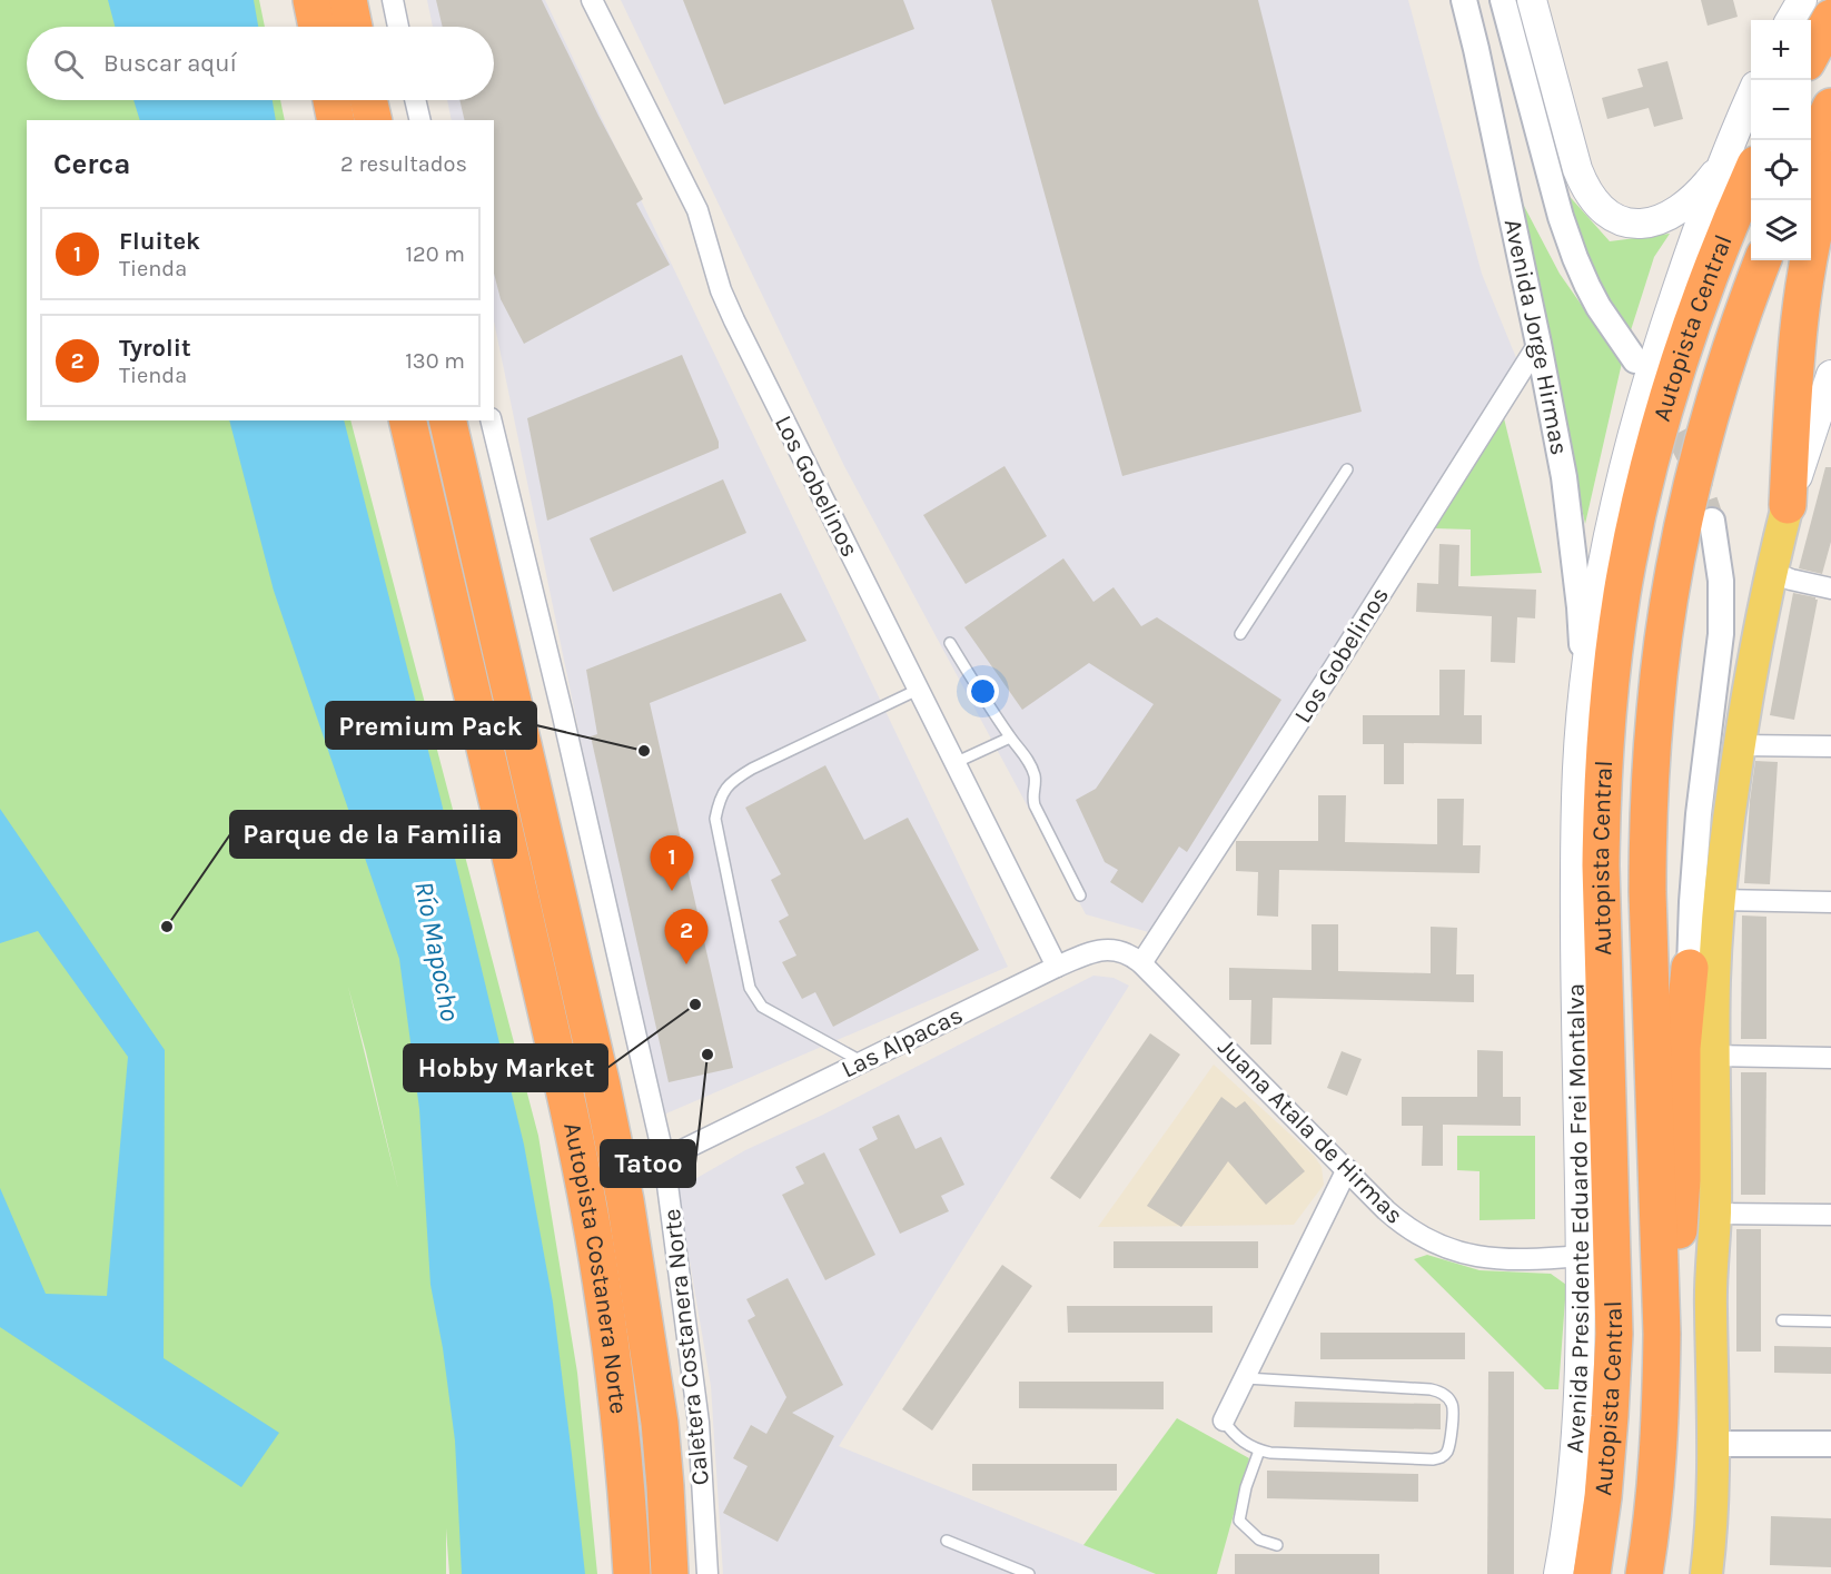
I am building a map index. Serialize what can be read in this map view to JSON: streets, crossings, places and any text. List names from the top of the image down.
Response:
{
  "streets": {
    "highway": ["Autopista Central", "Autopista Costanera Norte"],
    "main road": ["Avenida Presidente Eduardo Frei Montalva"],
    "street": [
      "Avenida Jorge Hirmas",
      "Los Gobelinos",
      "Las Alpacas",
      "Juana Atala de Hirmas",
      "Caletera Costanera Norte"
    ]
  },
  "crossings": [
    ["Autopista Central", "Avenida Presidente Eduardo Frei Montalva"],
    ["Avenida Jorge Hirmas", "Los Gobelinos"],
    ["Avenida Jorge Hirmas", "Avenida Presidente Eduardo Frei Montalva"],
    ["Los Gobelinos", "Las Alpacas"],
    ["Los Gobelinos", "Juana Atala de Hirmas"],
    ["Las Alpacas", "Juana Atala de Hirmas"],
    ["Las Alpacas", "Caletera Costanera Norte"],
    ["Juana Atala de Hirmas", "Avenida Presidente Eduardo Frei Montalva"]
  ],
  "water": ["Río Mapocho"],
  "places": [
    "Premium Pack",
    "Parque de la Familia",
    "Hobby Market",
    "Tatoo"
  ],
  "page": {
    "map_buttons": ["+", "−"],
    "search": "Buscar aquí",
    "heading": ["Cerca", "2 resultados"],
    "list": [
      {
        "mark": "1",
        "name": "Fluitek",
        "note": "Tienda",
        "value": "120 m"
      },
      {
        "mark": "2",
        "name": "Tyrolit",
        "note": "Tienda",
        "value": "130 m"
      }
    ],
    "pins": ["1", "2"]
  }
}
